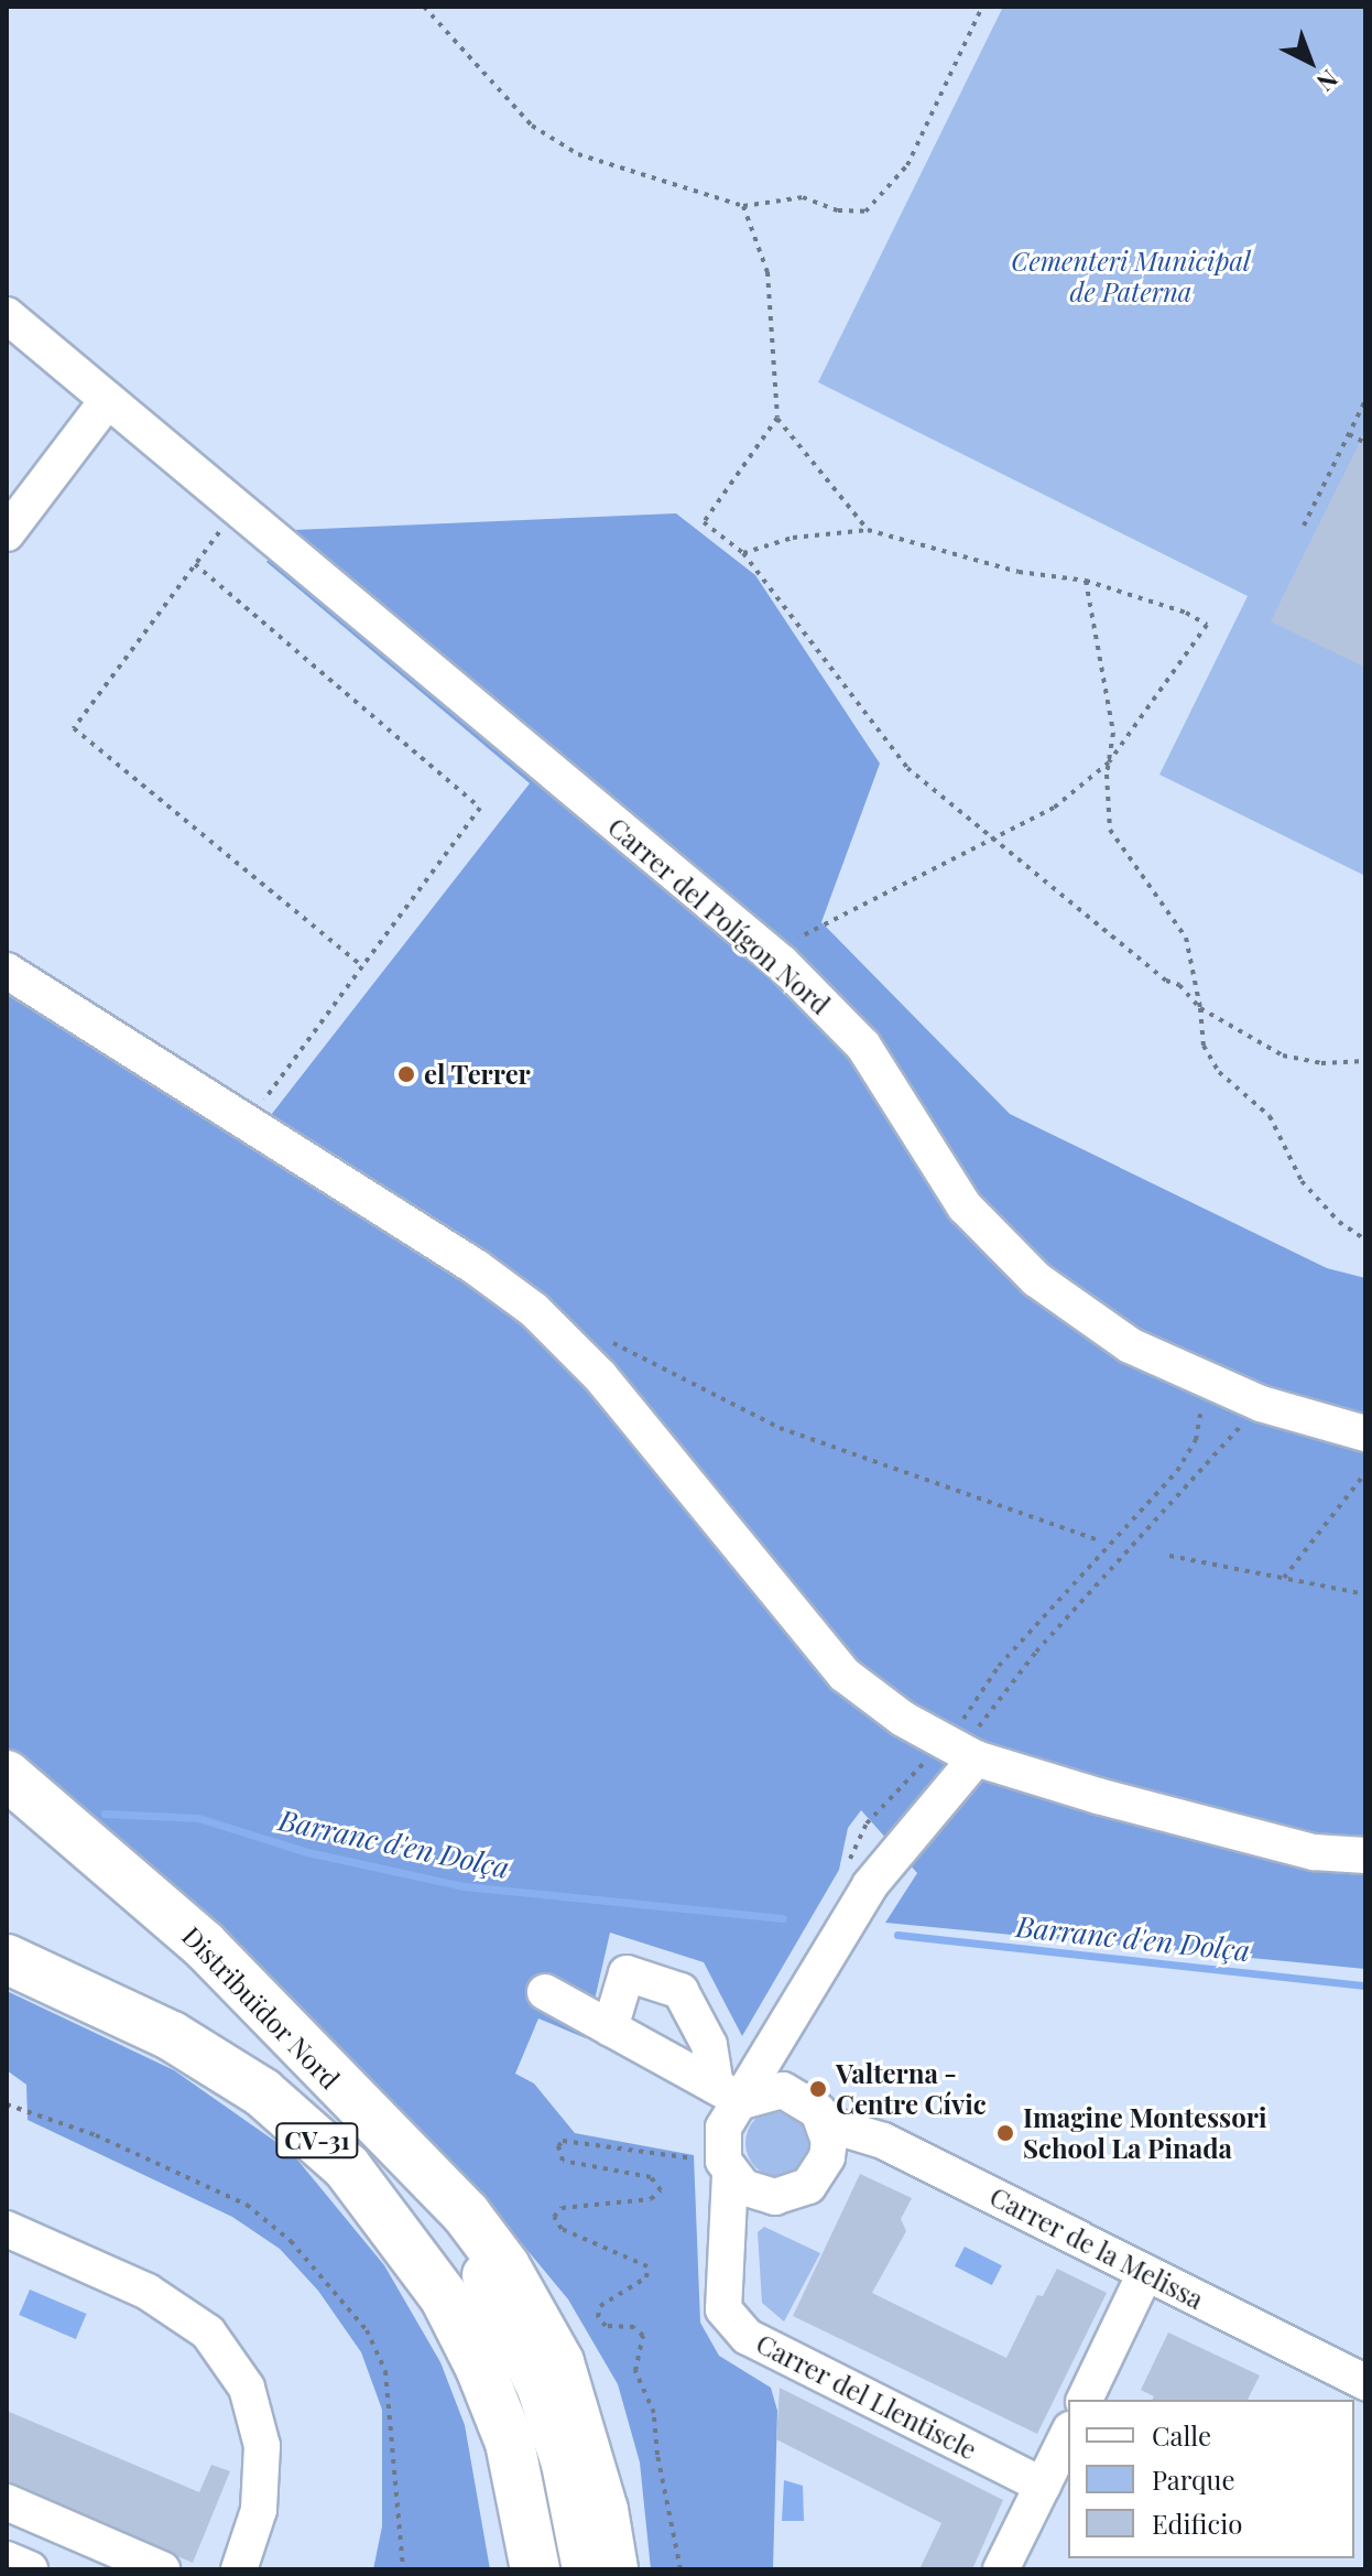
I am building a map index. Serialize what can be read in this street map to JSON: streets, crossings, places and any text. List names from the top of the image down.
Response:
{
  "streets": {
    "highway": ["Distribuïdor Nord", "CV-31"],
    "street": ["Carrer del Polígon Nord", "Carrer de la Melissa", "Carrer del Llentiscle"]
  },
  "crossings": [
    ["Carrer de la Melissa", "Carrer del Llentiscle"]
  ],
  "water": ["Barranc d'en Dolça"],
  "parks": ["Cementeri Municipal de Paterna"],
  "places": ["el Terrer", "Valterna - Centre Cívic", "Imagine Montessori School La Pinada"],
  "legend": ["Calle", "Parque", "Edificio"],
  "north": "bottom right"
}
